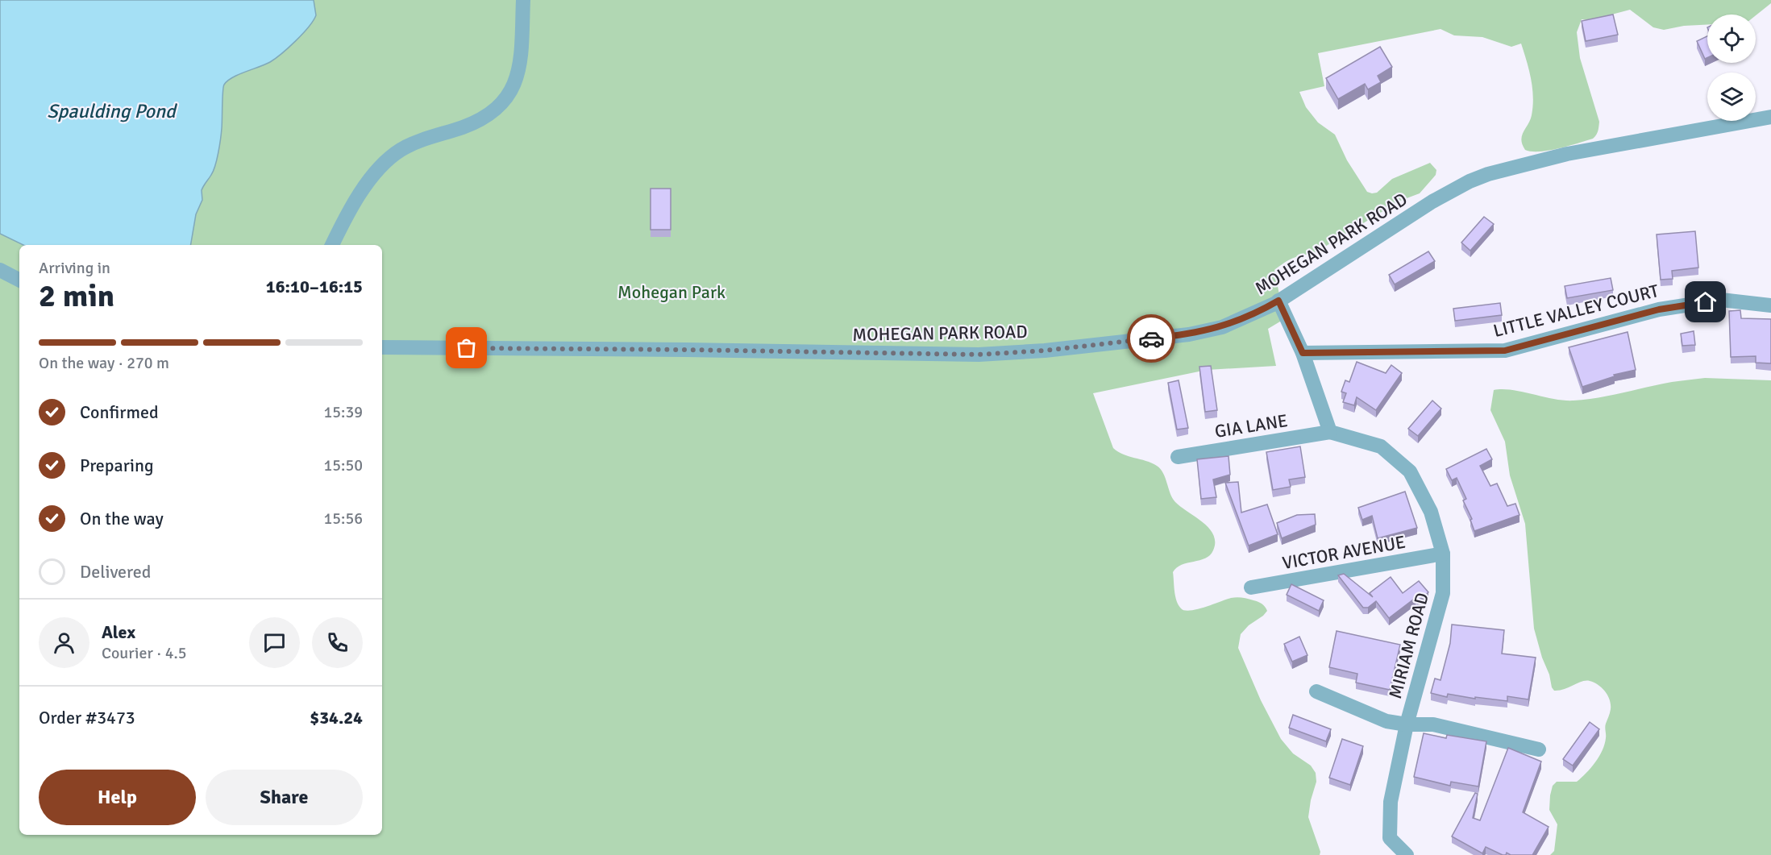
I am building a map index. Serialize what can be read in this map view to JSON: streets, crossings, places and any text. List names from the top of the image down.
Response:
{
  "streets": {
    "street": [
      "MOHEGAN PARK ROAD",
      "LITTLE VALLEY COURT",
      "GIA LANE",
      "VICTOR AVENUE",
      "MIRIAM ROAD"
    ]
  },
  "crossings": [
    ["GIA LANE", "MIRIAM ROAD"],
    ["VICTOR AVENUE", "MIRIAM ROAD"]
  ],
  "water": ["Spaulding Pond"],
  "parks": ["Mohegan Park"],
  "page": {
    "heading": ["2 min", "Arriving in", "16:10–16:15"],
    "panel": [
      "Alex",
      "Courier · 4.5",
      "Order #3473",
      "$34.24"
    ],
    "bar": "On the way · 270 m",
    "list": [
      ["Confirmed", "15:39"],
      ["Preparing", "15:50"],
      ["On the way", "15:56"],
      "Delivered"
    ],
    "buttons": ["Help", "Share"]
  }
}
